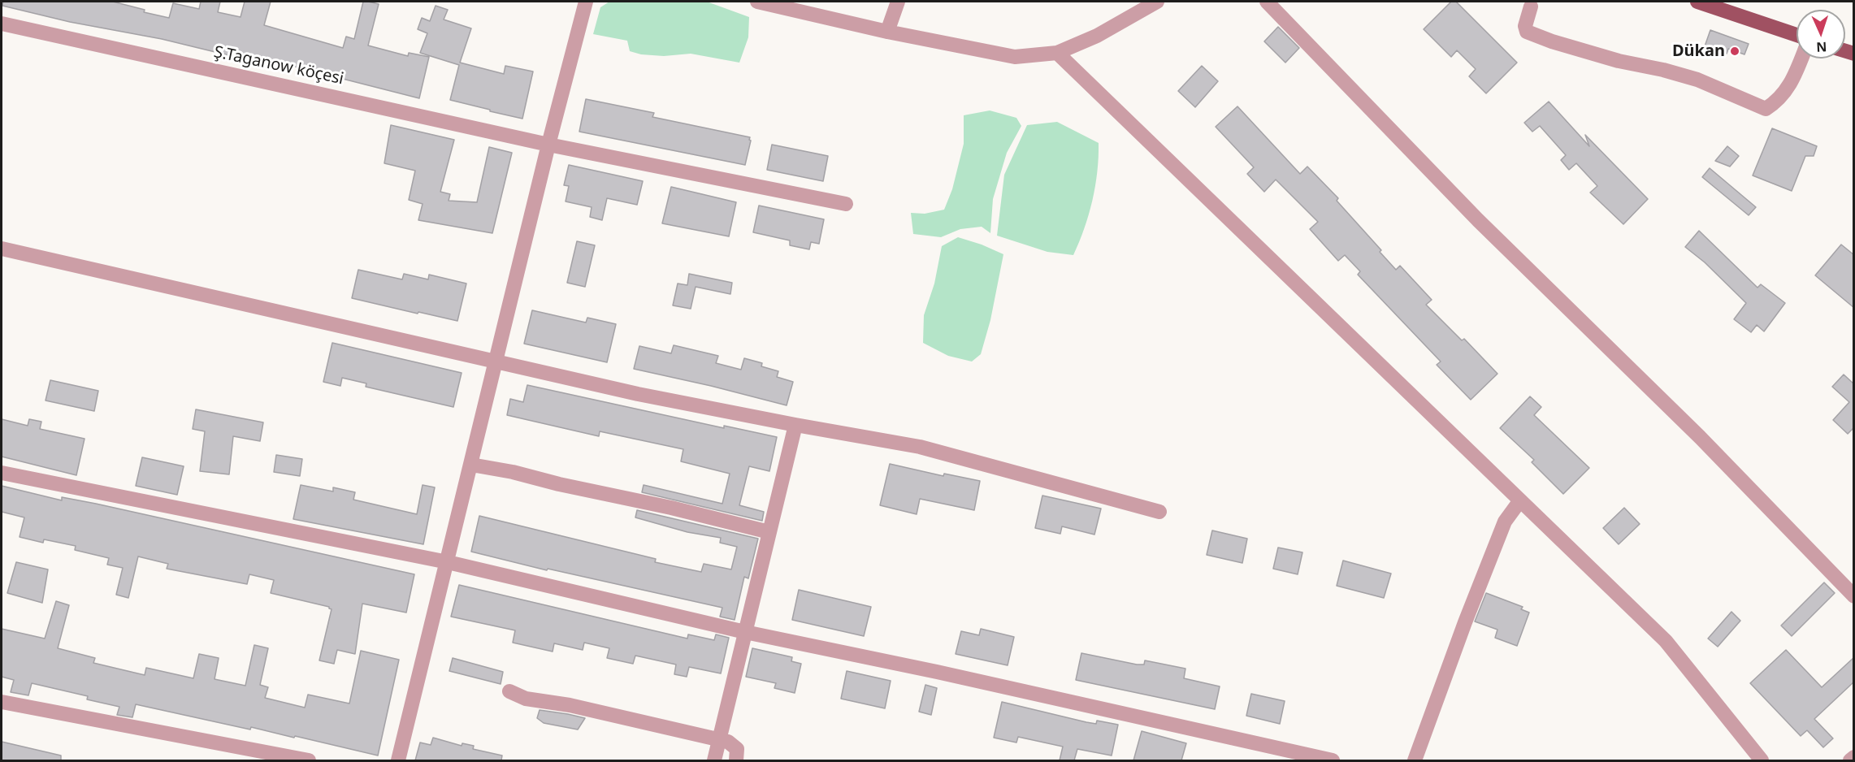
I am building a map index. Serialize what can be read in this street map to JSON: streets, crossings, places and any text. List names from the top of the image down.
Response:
{
  "streets": {
    "street": ["Ş.Taganow köçesi"]
  },
  "places": ["Dükan"],
  "north": "bottom"
}
